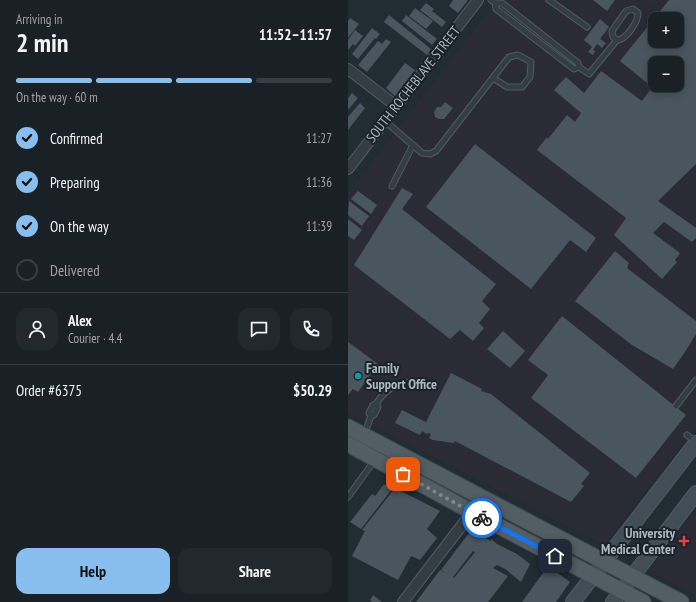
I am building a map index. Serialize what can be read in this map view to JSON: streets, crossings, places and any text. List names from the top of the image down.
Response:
{
  "streets": {
    "street": ["SOUTH ROCHEBLAVE STREET"]
  },
  "places": {
    "other": ["Family Support Office"],
    "health": ["University Medical Center"]
  },
  "page": {
    "heading": ["2 min", "Arriving in", "11:52–11:57"],
    "panel": [
      "Alex",
      "Courier · 4.4",
      "Order #6375",
      "$50.29"
    ],
    "map_buttons": ["+", "−"],
    "bar": "On the way · 60 m",
    "list": [
      ["Confirmed", "11:27"],
      ["Preparing", "11:36"],
      ["On the way", "11:39"],
      "Delivered"
    ],
    "buttons": ["Help", "Share"]
  }
}
